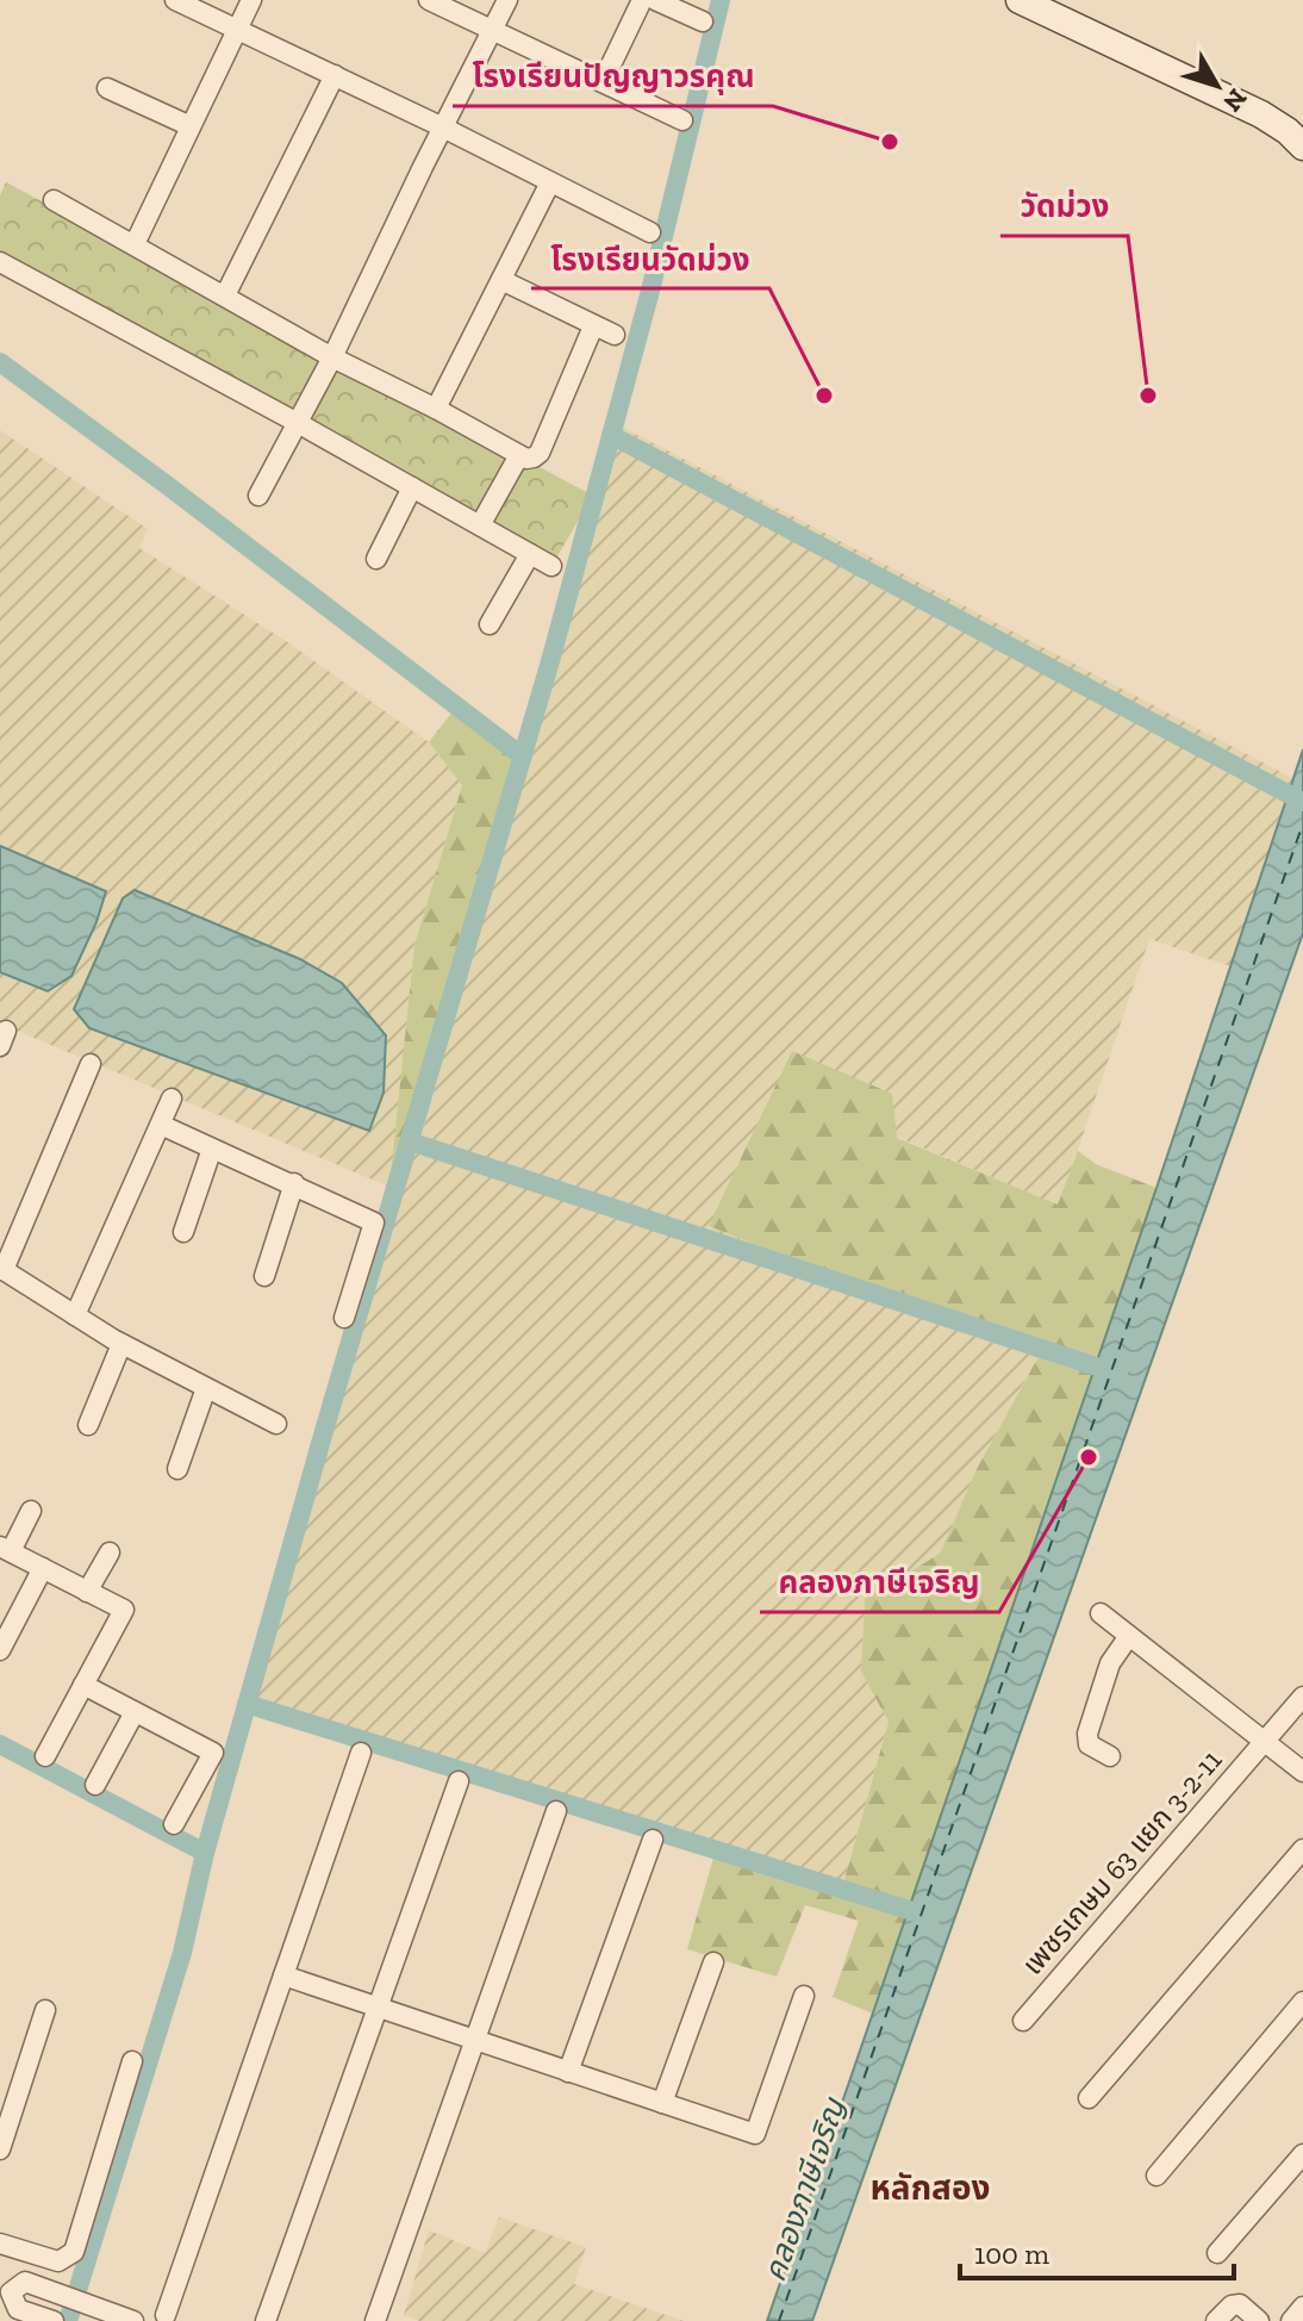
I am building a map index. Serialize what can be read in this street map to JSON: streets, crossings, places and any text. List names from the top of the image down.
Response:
{
  "streets": {
    "street": ["เพชรเกษม 63 แยก 3-2-11"]
  },
  "districts": ["หลักสอง"],
  "water": ["คลองภาษีเจริญ"],
  "places": [
    "โรงเรียนปัญญาวรคุณ",
    "โรงเรียนวัดม่วง",
    "วัดม่วง",
    "คลองภาษีเจริญ"
  ],
  "scale_bar": "100 m",
  "north": "bottom right"
}
